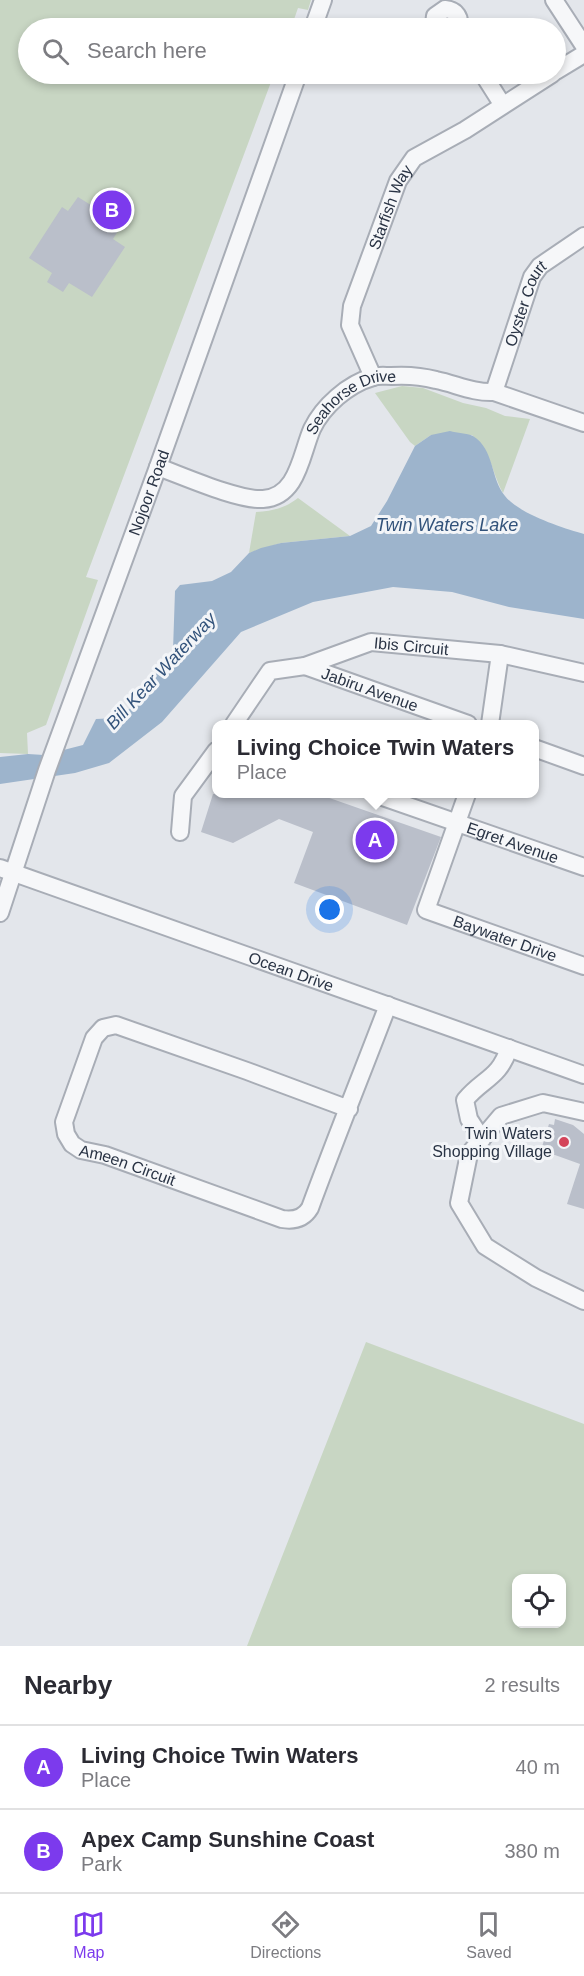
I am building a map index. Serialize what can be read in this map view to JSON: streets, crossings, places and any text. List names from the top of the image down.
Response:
{
  "streets": {
    "street": [
      "Starfish Way",
      "Oyster Court",
      "Seahorse Drive",
      "Nojoor Road",
      "Ibis Circuit",
      "Jabiru Avenue",
      "Egret Avenue",
      "Baywater Drive",
      "Ocean Drive",
      "Ameen Circuit"
    ]
  },
  "crossings": [
    ["Starfish Way", "Seahorse Drive"],
    ["Oyster Court", "Seahorse Drive"],
    ["Seahorse Drive", "Nojoor Road"],
    ["Nojoor Road", "Ocean Drive"],
    ["Ibis Circuit", "Jabiru Avenue"],
    ["Egret Avenue", "Baywater Drive"],
    ["Ocean Drive", "Ameen Circuit"]
  ],
  "water": ["Twin Waters Lake", "Bill Kear Waterway"],
  "places": ["Twin Waters Shopping Village"],
  "page": {
    "search": "Search here",
    "pins": ["B", "A"],
    "popup": ["Living Choice Twin Waters", "Place"],
    "heading": ["Nearby", "2 results"],
    "list": [
      {
        "mark": "A",
        "name": "Living Choice Twin Waters",
        "note": "Place",
        "value": "40 m"
      },
      {
        "mark": "B",
        "name": "Apex Camp Sunshine Coast",
        "note": "Park",
        "value": "380 m"
      }
    ],
    "nav": ["Map", "Directions", "Saved"]
  }
}
